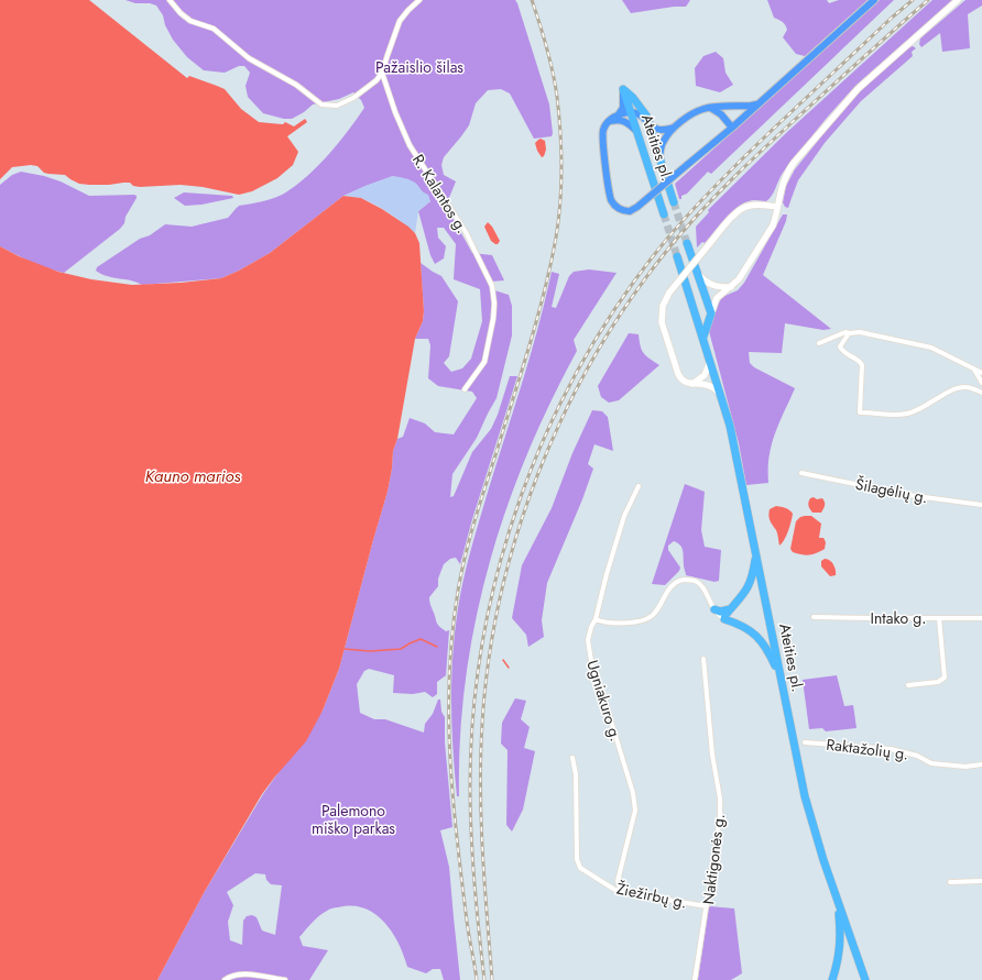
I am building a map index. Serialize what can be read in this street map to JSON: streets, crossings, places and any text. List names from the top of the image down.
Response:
{
  "streets": {
    "highway": ["Ateities pl."],
    "street": [
      "R. Kalantos g.",
      "Šilagėlių g.",
      "Intako g.",
      "Ugniakuro g.",
      "Raktažolių g.",
      "Naktigonės g.",
      "Žiežirbų g."
    ]
  },
  "crossings": [
    ["Ugniakuro g.", "Žiežirbų g."],
    ["Naktigonės g.", "Žiežirbų g."]
  ],
  "water": ["Kauno marios"],
  "parks": ["Pažaislio šilas", "Palemono miško parkas"]
}
